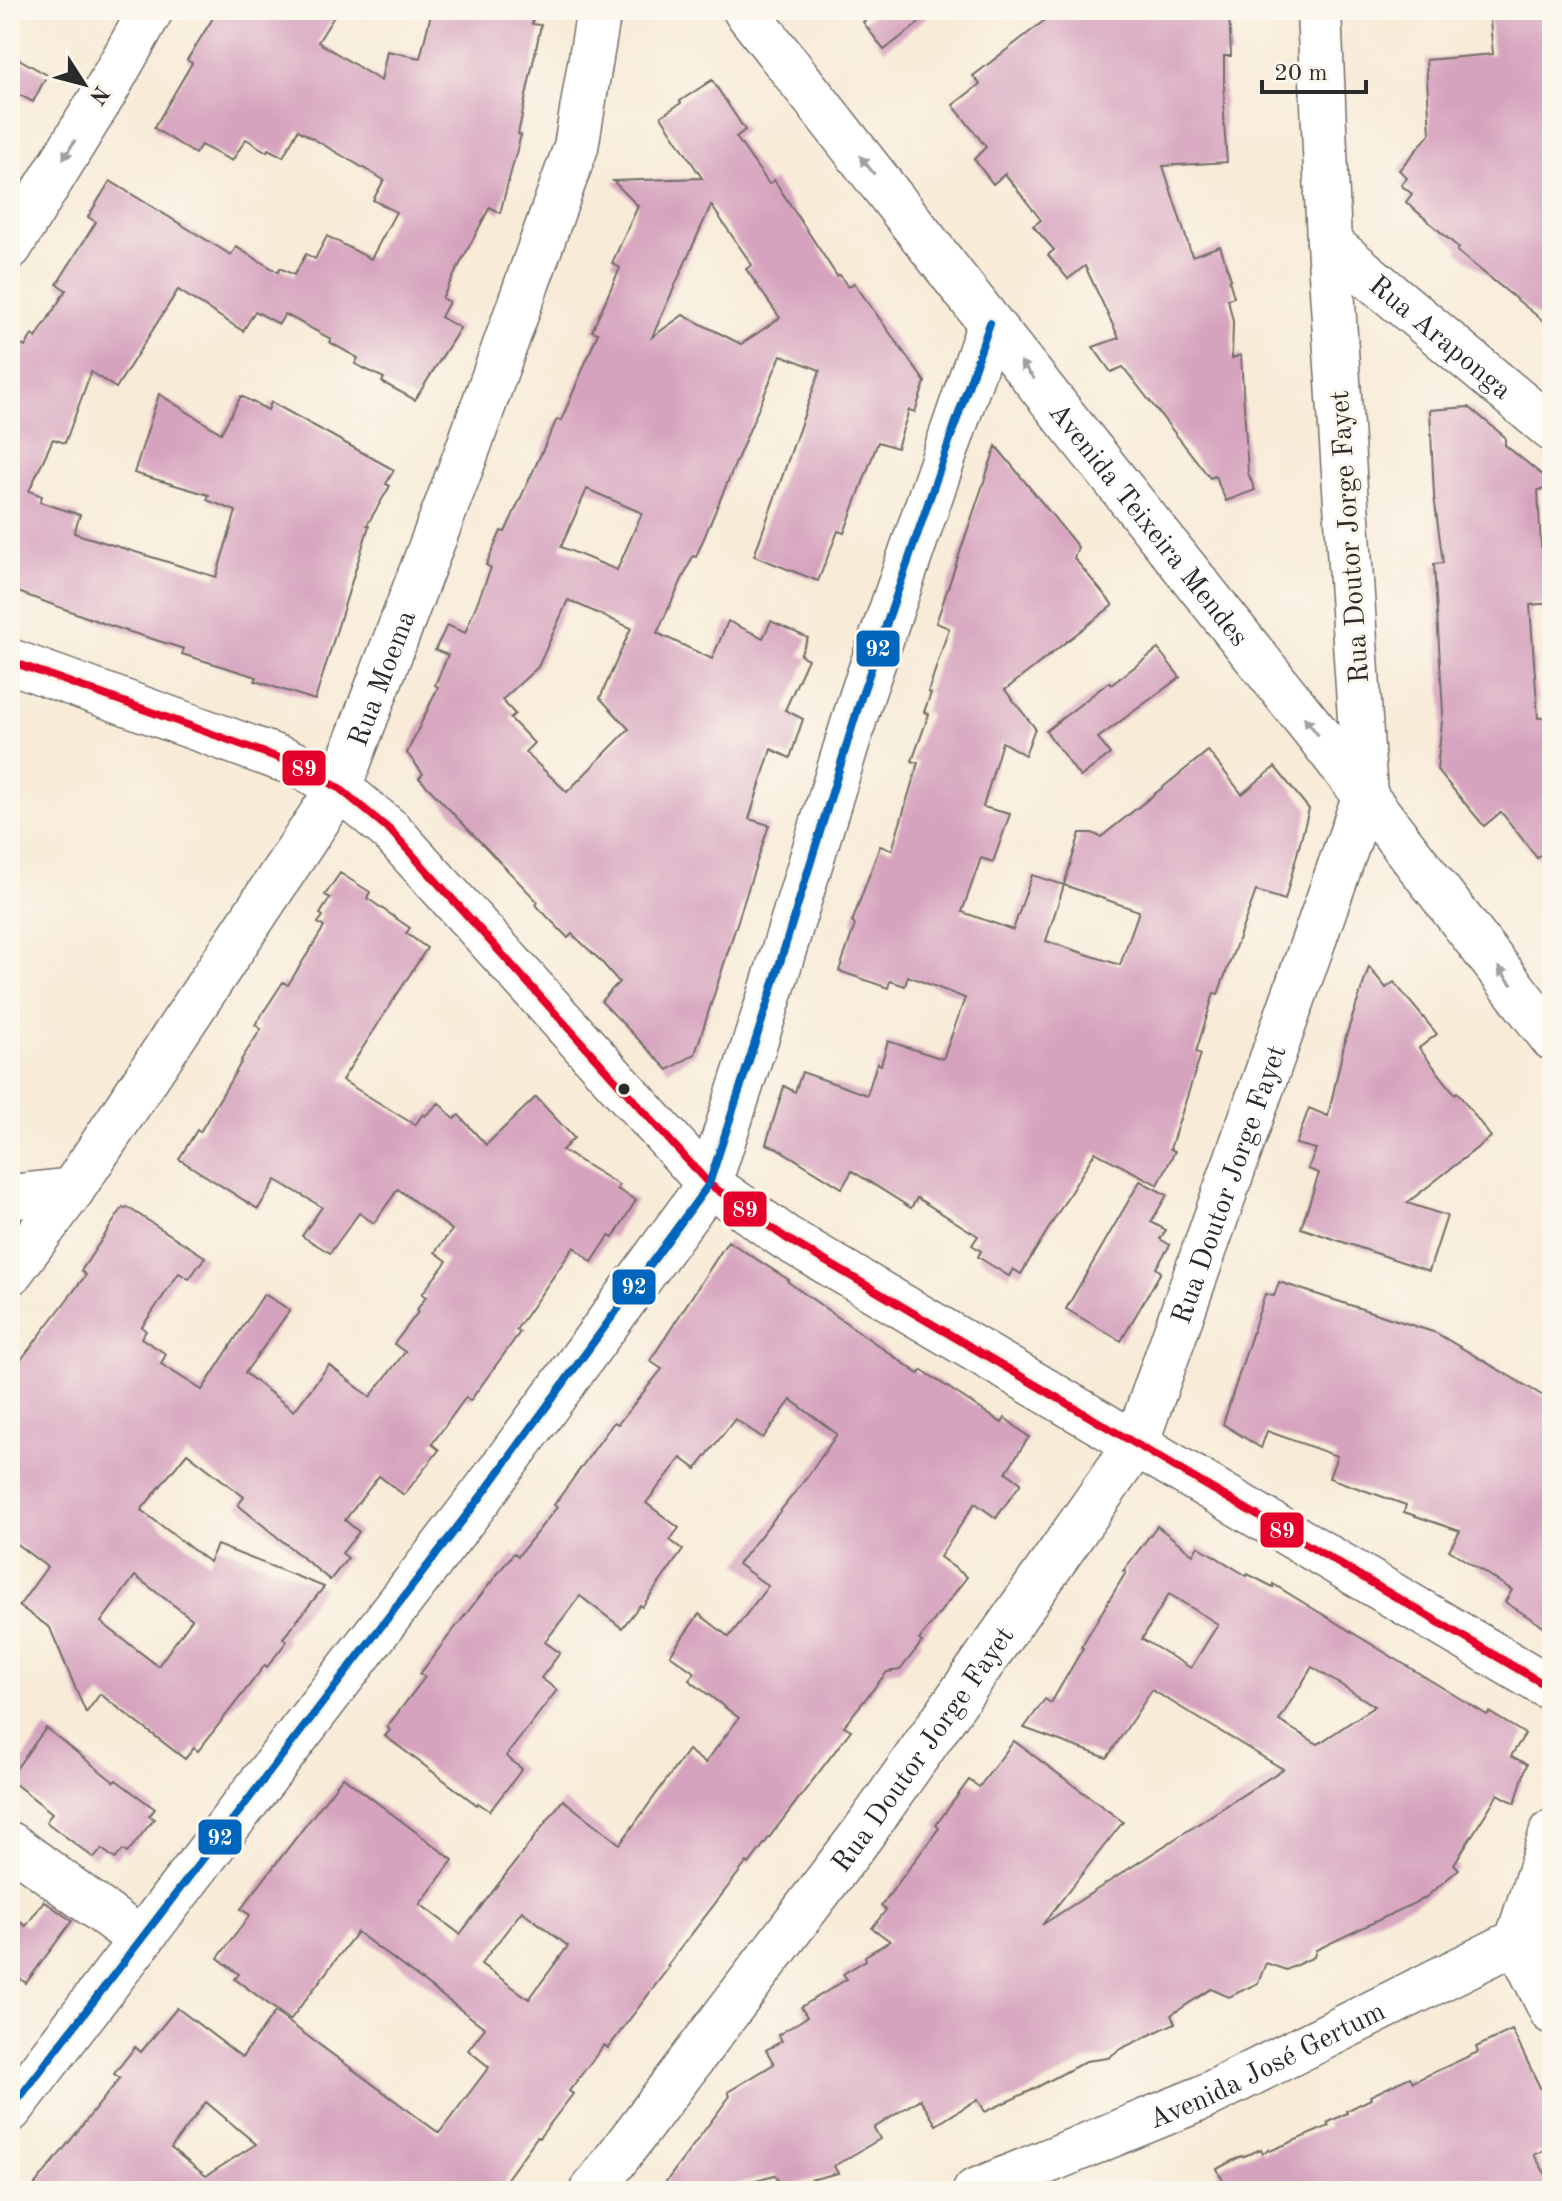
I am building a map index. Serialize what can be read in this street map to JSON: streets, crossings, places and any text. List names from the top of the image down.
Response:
{
  "streets": {
    "street": [
      "Rua Araponga",
      "Avenida Teixeira Mendes",
      "Rua Doutor Jorge Fayet",
      "Rua Moema",
      "Avenida José Gertum"
    ]
  },
  "crossings": [
    ["Rua Araponga", "Rua Doutor Jorge Fayet"],
    ["Avenida Teixeira Mendes", "Rua Doutor Jorge Fayet"]
  ],
  "one_way": ["Avenida Teixeira Mendes"],
  "lines": ["transit line 92", "transit line 89"],
  "scale_bar": "20 m",
  "north": "bottom right"
}
